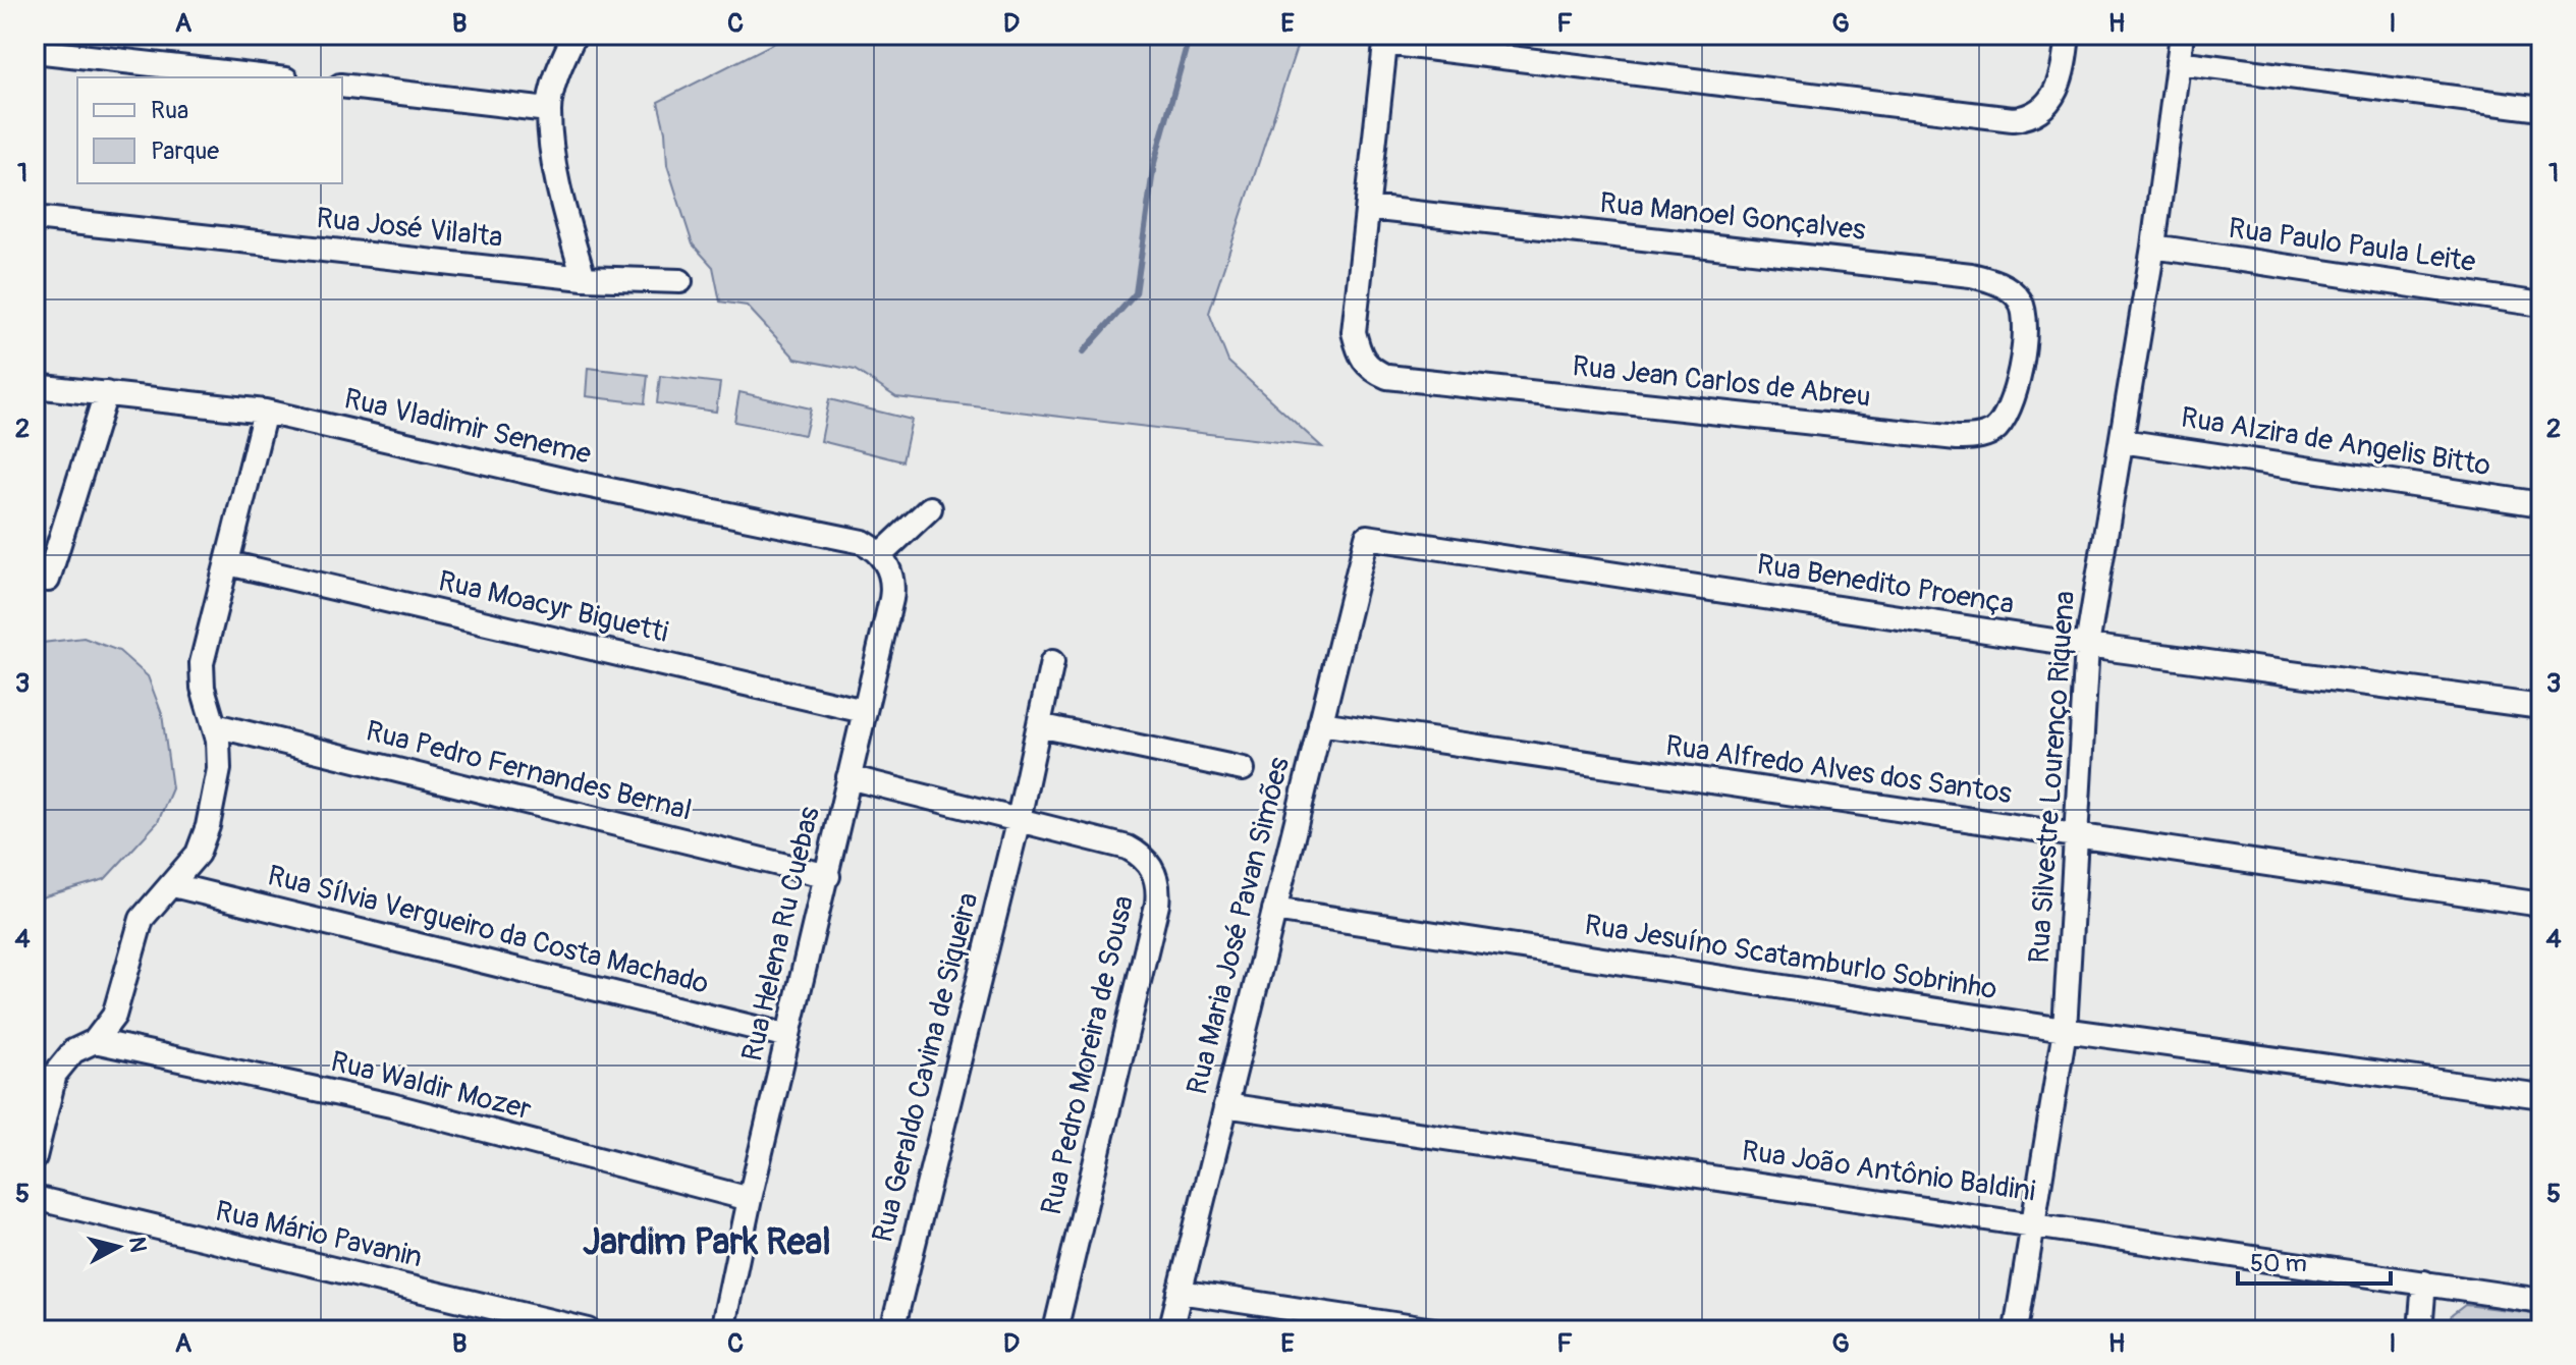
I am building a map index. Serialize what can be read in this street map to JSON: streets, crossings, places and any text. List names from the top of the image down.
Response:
{
  "streets": {
    "street": [
      "Rua Manoel Gonçalves",
      "Rua José Vilalta",
      "Rua Paulo Paula Leite",
      "Rua Jean Carlos de Abreu",
      "Rua Vladimir Seneme",
      "Rua Alzira de Angelis Bitto",
      "Rua Benedito Proença",
      "Rua Moacyr Biguetti",
      "Rua Alfredo Alves dos Santos",
      "Rua Pedro Fernandes Bernal",
      "Rua Silvestre Lourenço Riquena",
      "Rua Maria José Pavan Simões",
      "Rua Sílvia Vergueiro da Costa Machado",
      "Rua Helena Ru Cuebas",
      "Rua Jesuíno Scatamburlo Sobrinho",
      "Rua Pedro Moreira de Sousa",
      "Rua Geraldo Cavina de Siqueira",
      "Rua Waldir Mozer",
      "Rua João Antônio Baldini",
      "Rua Mário Pavanin"
    ]
  },
  "crossings": [
    ["Rua Manoel Gonçalves", "Rua Jean Carlos de Abreu"],
    ["Rua Paulo Paula Leite", "Rua Silvestre Lourenço Riquena"],
    ["Rua Vladimir Seneme", "Rua Helena Ru Cuebas"],
    ["Rua Alzira de Angelis Bitto", "Rua Silvestre Lourenço Riquena"],
    ["Rua Benedito Proença", "Rua Silvestre Lourenço Riquena"],
    ["Rua Benedito Proença", "Rua Maria José Pavan Simões"],
    ["Rua Moacyr Biguetti", "Rua Helena Ru Cuebas"],
    ["Rua Alfredo Alves dos Santos", "Rua Silvestre Lourenço Riquena"],
    ["Rua Alfredo Alves dos Santos", "Rua Maria José Pavan Simões"],
    ["Rua Pedro Fernandes Bernal", "Rua Helena Ru Cuebas"],
    ["Rua Silvestre Lourenço Riquena", "Rua Jesuíno Scatamburlo Sobrinho"],
    ["Rua Silvestre Lourenço Riquena", "Rua João Antônio Baldini"],
    ["Rua Maria José Pavan Simões", "Rua Jesuíno Scatamburlo Sobrinho"],
    ["Rua Maria José Pavan Simões", "Rua João Antônio Baldini"],
    ["Rua Sílvia Vergueiro da Costa Machado", "Rua Helena Ru Cuebas"],
    ["Rua Helena Ru Cuebas", "Rua Pedro Moreira de Sousa"],
    ["Rua Helena Ru Cuebas", "Rua Waldir Mozer"],
    ["Rua Pedro Moreira de Sousa", "Rua Geraldo Cavina de Siqueira"]
  ],
  "districts": ["Jardim Park Real"],
  "legend": ["Rua", "Parque"],
  "scale_bar": "50 m",
  "north": "right",
  "grid": {
    "columns": [
      "A",
      "B",
      "C",
      "D",
      "E",
      "F",
      "G",
      "H",
      "I"
    ],
    "rows": [
      "1",
      "2",
      "3",
      "4",
      "5"
    ]
  }
}
